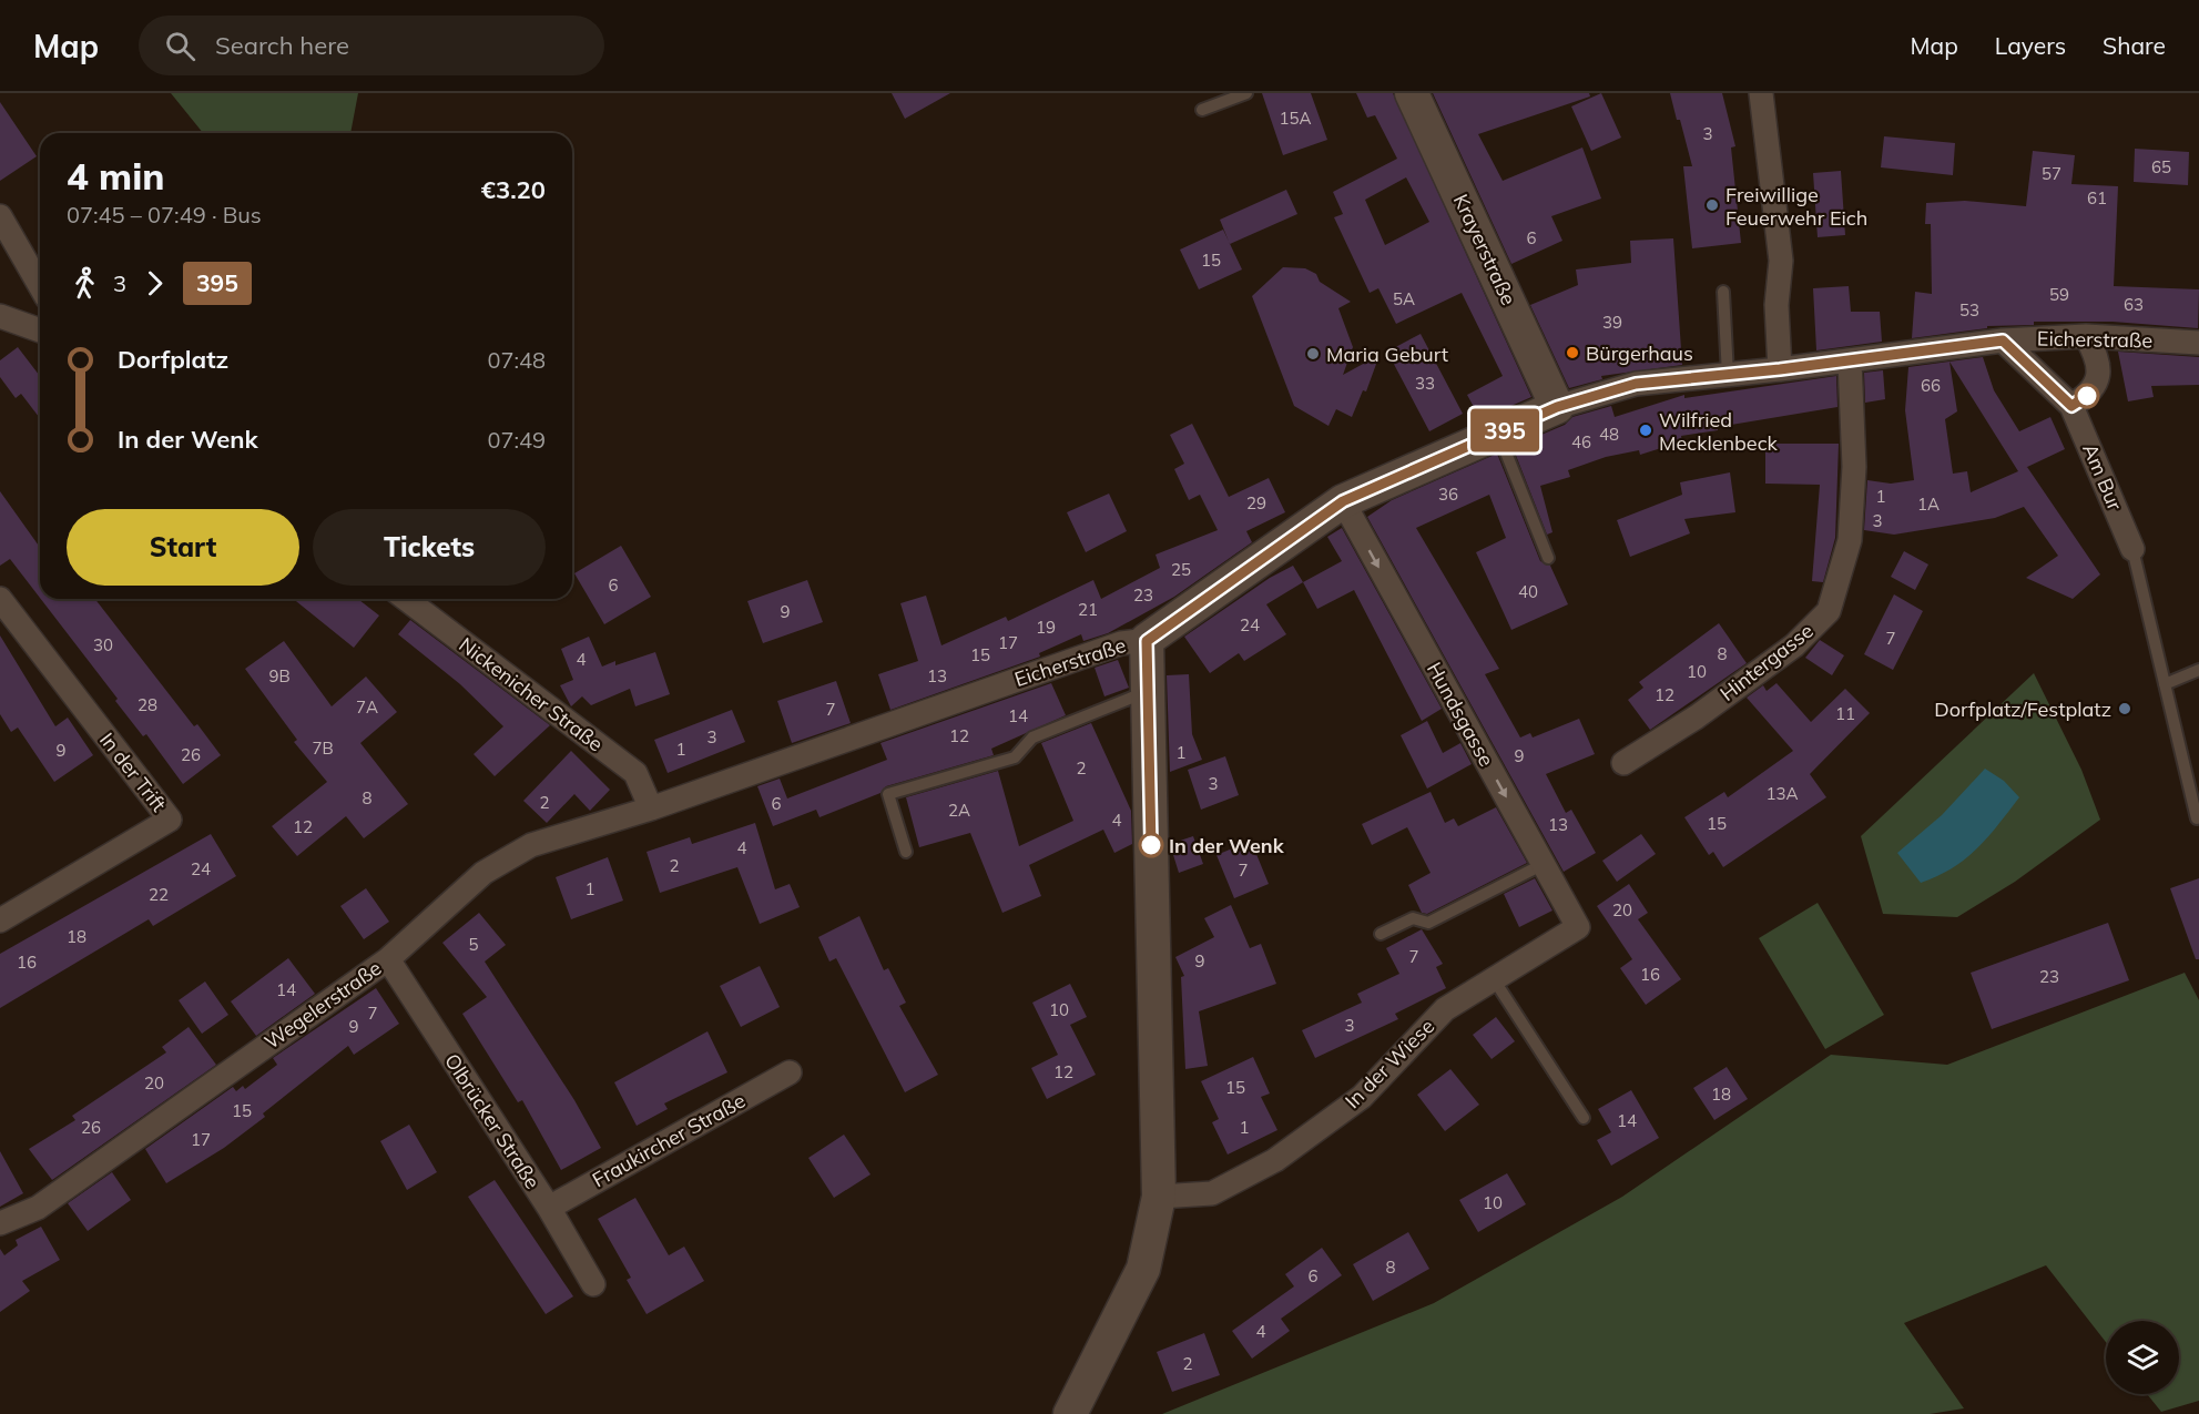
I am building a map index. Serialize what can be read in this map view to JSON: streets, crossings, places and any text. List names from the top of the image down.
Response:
{
  "streets": {
    "street": [
      "Krayerstraße",
      "Eicherstraße",
      "Am Bur",
      "Hintergasse",
      "Nickenicher Straße",
      "Hundsgasse",
      "In der Trift",
      "Wegelerstraße",
      "In der Wiese",
      "Olbrücker Straße",
      "Fraukircher Straße"
    ]
  },
  "crossings": [
    ["Krayerstraße", "Eicherstraße"],
    ["Eicherstraße", "Am Bur"],
    ["Eicherstraße", "Hintergasse"],
    ["Eicherstraße", "Nickenicher Straße"],
    ["Eicherstraße", "Hundsgasse"],
    ["Eicherstraße", "Wegelerstraße"],
    ["Nickenicher Straße", "Wegelerstraße"],
    ["Hundsgasse", "In der Wiese"],
    ["Wegelerstraße", "Olbrücker Straße"],
    ["Olbrücker Straße", "Fraukircher Straße"]
  ],
  "one_way": ["Hundsgasse"],
  "places": [
    "Freiwillige Feuerwehr Eich",
    "Bürgerhaus",
    "Maria Geburt",
    "Wilfried Mecklenbeck",
    "Dorfplatz/Festplatz",
    "In der Wenk"
  ],
  "lines": ["bus line 395"],
  "house_numbers": [
    "15A",
    "3",
    "65",
    "57",
    "61",
    "6",
    "15",
    "59",
    "5A",
    "63",
    "53",
    "39",
    "33",
    "66",
    "48",
    "46",
    "36",
    "1",
    "29",
    "1A",
    "3",
    "25",
    "6",
    "40",
    "23",
    "21",
    "9",
    "24",
    "19",
    "7",
    "17",
    "30",
    "8",
    "15",
    "4",
    "10",
    "9B",
    "13",
    "12",
    "28",
    "7A",
    "7",
    "11",
    "14",
    "12",
    "3",
    "7B",
    "1",
    "9",
    "1",
    "26",
    "9",
    "2",
    "3",
    "13A",
    "8",
    "2",
    "6",
    "2A",
    "4",
    "15",
    "13",
    "12",
    "4",
    "2",
    "24",
    "7",
    "1",
    "22",
    "20",
    "18",
    "5",
    "7",
    "9",
    "16",
    "16",
    "23",
    "14",
    "10",
    "7",
    "3",
    "9",
    "12",
    "20",
    "15",
    "18",
    "15",
    "14",
    "26",
    "1",
    "17",
    "10",
    "8",
    "6",
    "4",
    "2"
  ],
  "page": {
    "header": "Map",
    "search": "Search here",
    "nav": ["Map", "Layers", "Share"],
    "on_map": "395",
    "heading": ["4 min", "07:45 – 07:49 · Bus", "€3.20"],
    "legs": ["3", "395"],
    "list": [
      {
        "name": "Dorfplatz",
        "value": "07:48"
      },
      {
        "name": "In der Wenk",
        "value": "07:49"
      }
    ],
    "buttons": ["Start", "Tickets"]
  }
}
